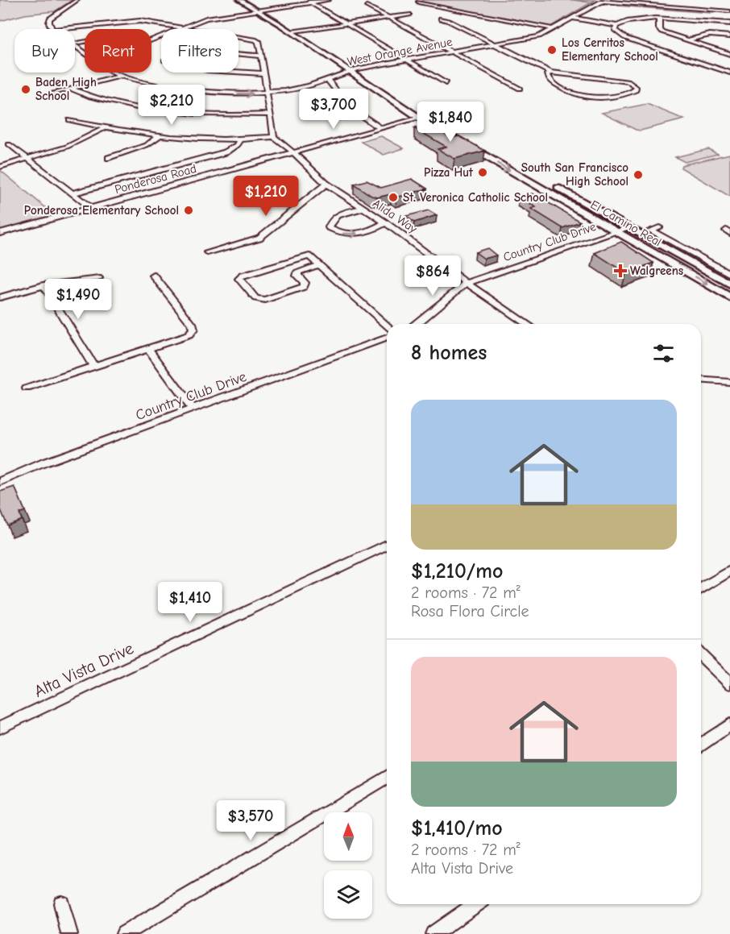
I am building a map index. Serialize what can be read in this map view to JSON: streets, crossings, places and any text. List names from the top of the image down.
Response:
{
  "streets": {
    "main road": ["El Camino Real"],
    "street": [
      "West Orange Avenue",
      "Ponderosa Road",
      "Alida Way",
      "Country Club Drive",
      "Alta Vista Drive"
    ]
  },
  "crossings": [
    ["West Orange Avenue", "El Camino Real"],
    ["Ponderosa Road", "Alida Way"],
    ["Ponderosa Road", "El Camino Real"],
    ["Alida Way", "Country Club Drive"],
    ["El Camino Real", "Country Club Drive"]
  ],
  "places": {
    "other": [
      "Los Cerritos Elementary School",
      "Baden High School",
      "Pizza Hut",
      "South San Francisco High School",
      "St. Veronica Catholic School",
      "Ponderosa Elementary School"
    ],
    "health": ["Walgreens"]
  },
  "north": "top",
  "page": {
    "chip": ["Buy", "Rent", "Filters"],
    "price": [
      "$2,210",
      "$3,700",
      "$1,840",
      "$1,210",
      "$864",
      "$1,490",
      "$1,410",
      "$3,570"
    ],
    "heading": "8 homes",
    "list": [
      {
        "name": "$1,210/mo",
        "note": "2 rooms · 72 m² · Rosa Flora Circle"
      },
      {
        "name": "$1,410/mo",
        "note": "2 rooms · 72 m² · Alta Vista Drive"
      }
    ]
  }
}
